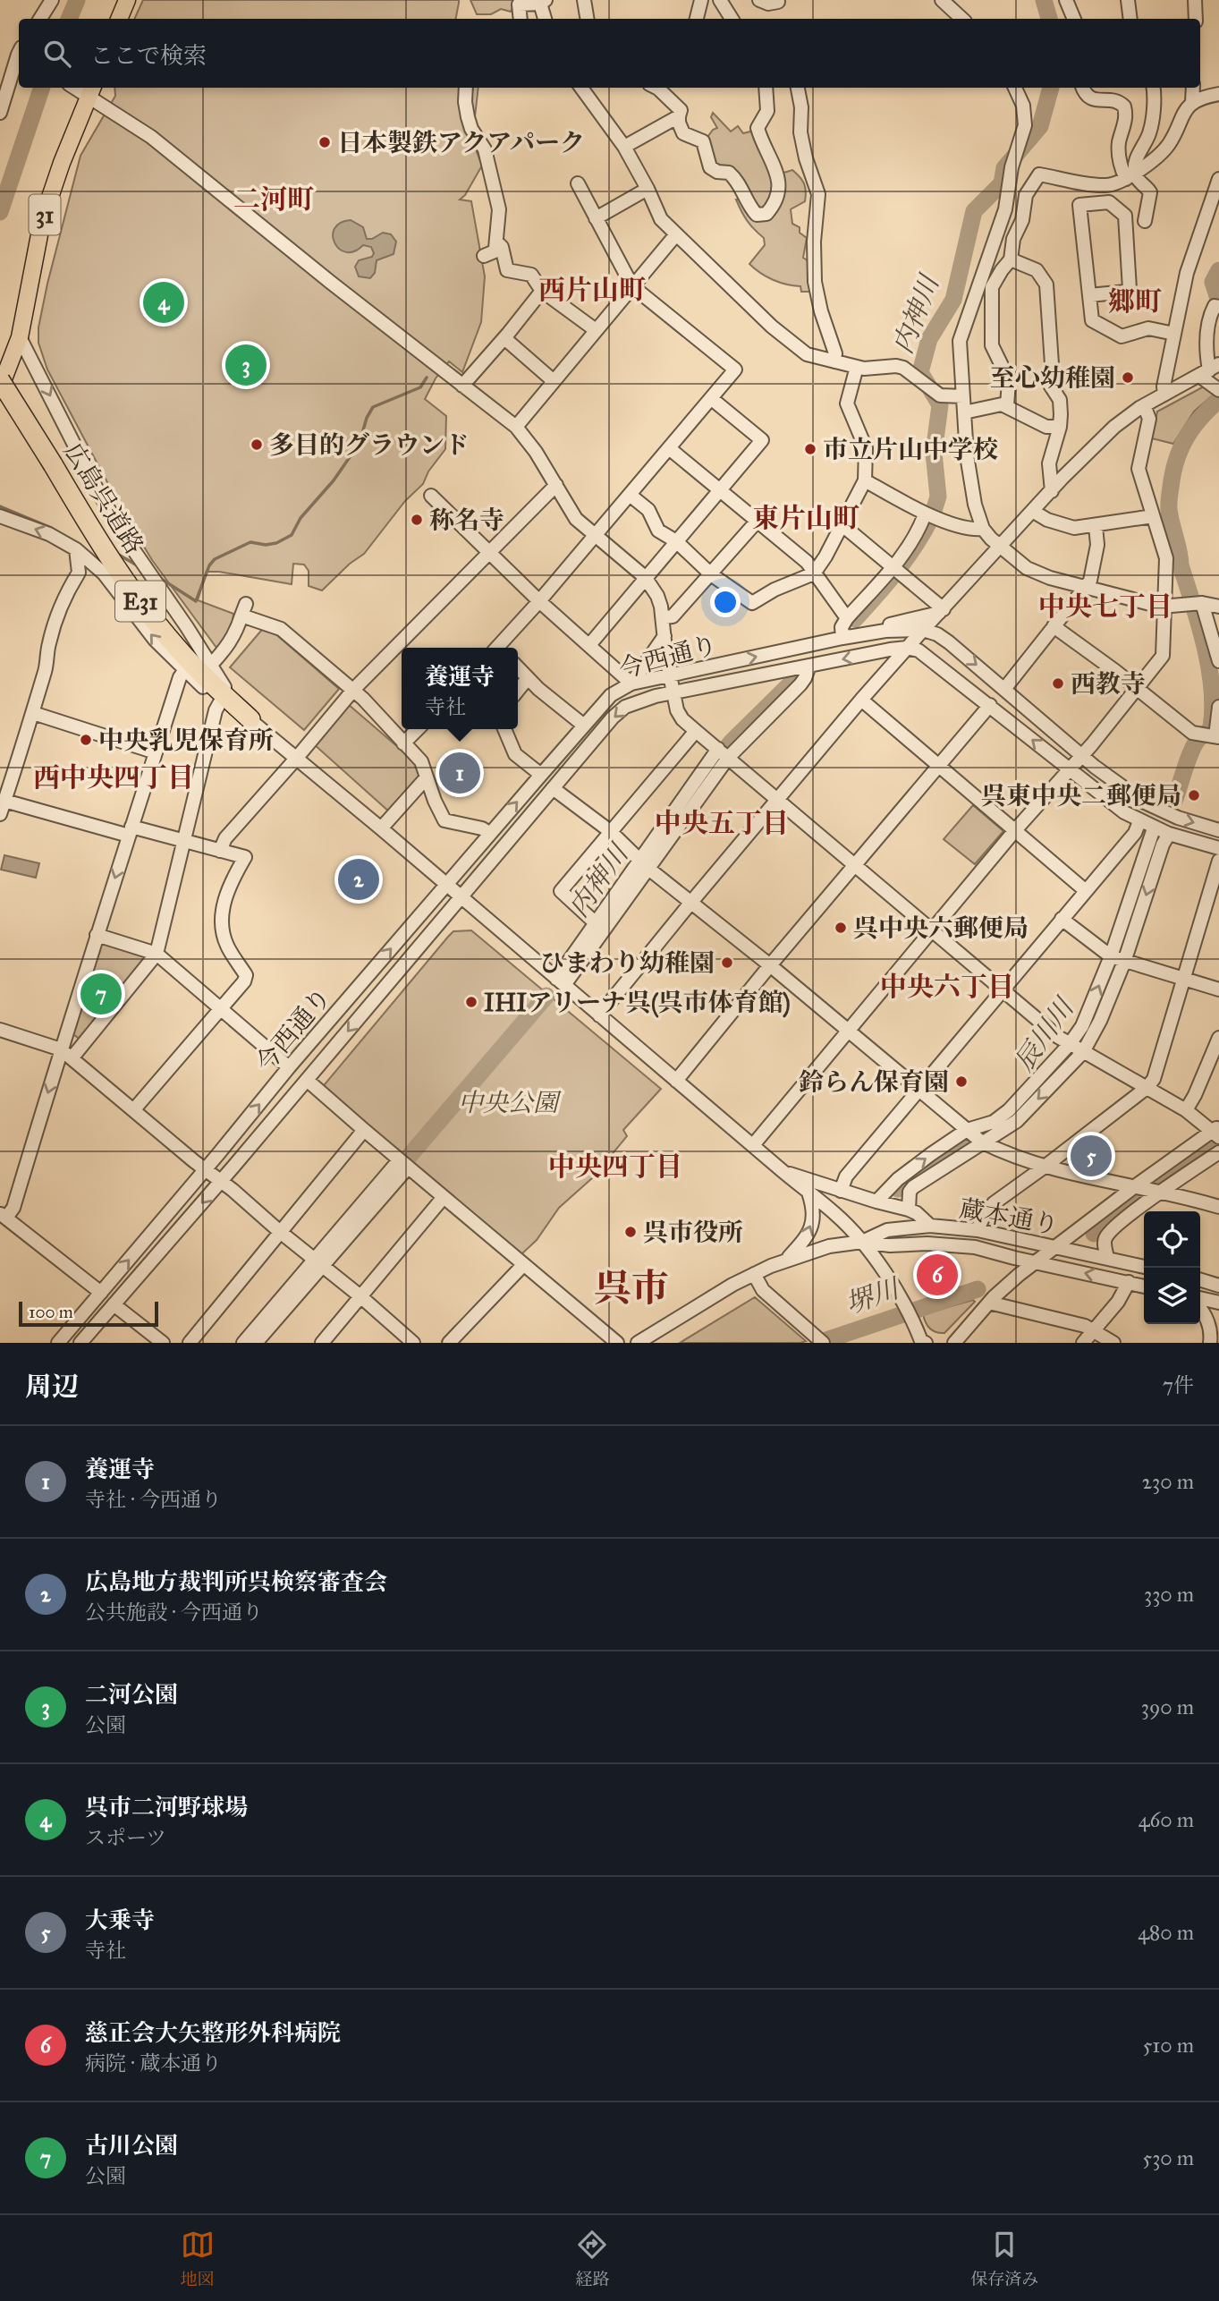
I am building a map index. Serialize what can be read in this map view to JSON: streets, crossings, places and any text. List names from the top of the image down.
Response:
{
  "streets": {
    "highway": ["広島呉道路", "E31"],
    "main road": ["31"],
    "street": ["今西通り", "蔵本通り"]
  },
  "districts": [
    "二河町",
    "西片山町",
    "郷町",
    "東片山町",
    "中央七丁目",
    "西中央四丁目",
    "中央五丁目",
    "中央六丁目",
    "中央四丁目",
    "呉市"
  ],
  "water": ["内神川", "辰川川", "堺川"],
  "parks": ["中央公園"],
  "places": [
    "日本製鉄アクアパーク",
    "至心幼稚園",
    "多目的グラウンド",
    "市立片山中学校",
    "称名寺",
    "西教寺",
    "中央乳児保育所",
    "呉東中央二郵便局",
    "呉中央六郵便局",
    "ひまわり幼稚園",
    "IHIアリーナ呉(呉市体育館)",
    "鈴らん保育園",
    "呉市役所"
  ],
  "scale_bar": "100 m",
  "page": {
    "search": "ここで検索",
    "pins": [
      "4",
      "3",
      "1",
      "2",
      "7",
      "5",
      "6"
    ],
    "popup": ["養運寺", "寺社"],
    "scale": "100 m",
    "heading": ["周辺", "7件"],
    "list": [
      {
        "mark": "1",
        "name": "養運寺",
        "note": "寺社 · 今西通り",
        "value": "230 m"
      },
      {
        "mark": "2",
        "name": "広島地方裁判所呉検察審査会",
        "note": "公共施設 · 今西通り",
        "value": "330 m"
      },
      {
        "mark": "3",
        "name": "二河公園",
        "note": "公園",
        "value": "390 m"
      },
      {
        "mark": "4",
        "name": "呉市二河野球場",
        "note": "スポーツ",
        "value": "460 m"
      },
      {
        "mark": "5",
        "name": "大乗寺",
        "note": "寺社",
        "value": "480 m"
      },
      {
        "mark": "6",
        "name": "慈正会大矢整形外科病院",
        "note": "病院 · 蔵本通り",
        "value": "510 m"
      },
      {
        "mark": "7",
        "name": "古川公園",
        "note": "公園",
        "value": "530 m"
      }
    ],
    "nav": ["地図", "経路", "保存済み"]
  }
}
